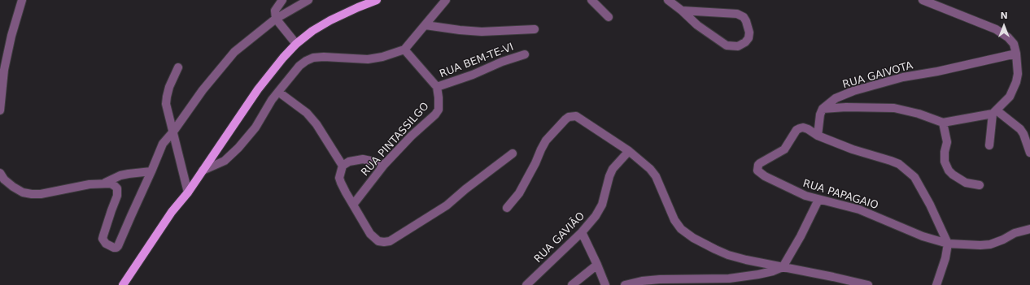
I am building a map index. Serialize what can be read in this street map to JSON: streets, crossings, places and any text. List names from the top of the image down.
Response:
{
  "streets": {
    "street": [
      "RUA BEM-TE-VI",
      "RUA GAIVOTA",
      "RUA PINTASSILGO",
      "RUA PAPAGAIO",
      "RUA GAVIÃO"
    ]
  },
  "crossings": [
    ["RUA BEM-TE-VI", "RUA PINTASSILGO"]
  ],
  "north": "top"
}
